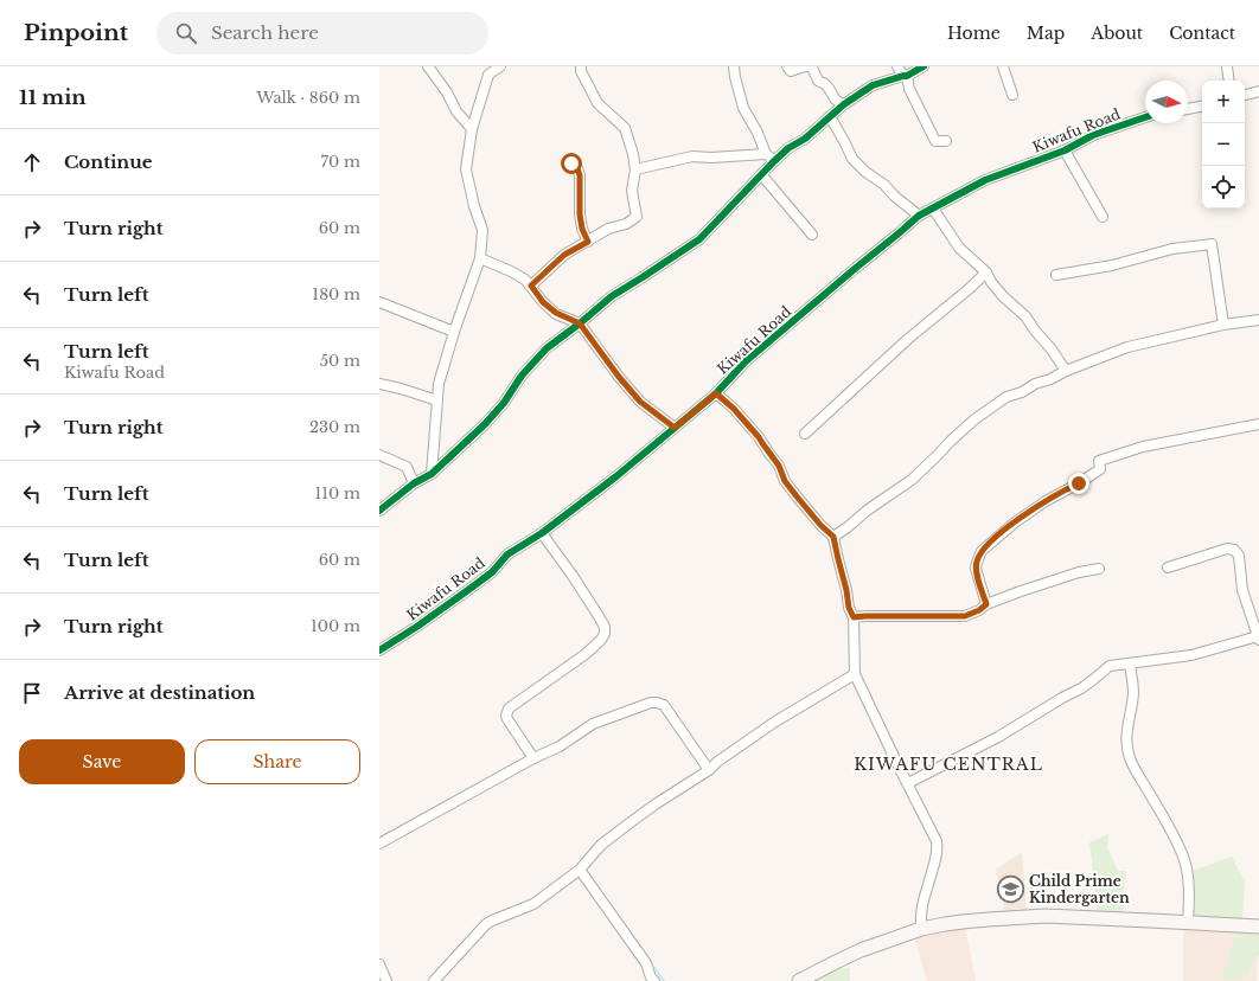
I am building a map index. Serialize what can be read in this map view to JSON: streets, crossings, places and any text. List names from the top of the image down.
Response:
{
  "streets": {
    "street": ["Kiwafu Road"]
  },
  "districts": ["KIWAFU CENTRAL"],
  "places": {
    "school or university": ["Child Prime Kindergarten"]
  },
  "north": "right",
  "page": {
    "header": "Pinpoint",
    "search": "Search here",
    "nav": [
      "Home",
      "Map",
      "About",
      "Contact"
    ],
    "heading": ["11 min", "Walk · 860 m"],
    "map_buttons": ["+", "−"],
    "list": [
      ["Continue", "70 m"],
      ["Turn right", "60 m"],
      ["Turn left", "180 m"],
      ["Turn left", "Kiwafu Road", "50 m"],
      ["Turn right", "230 m"],
      ["Turn left", "110 m"],
      ["Turn left", "60 m"],
      ["Turn right", "100 m"],
      "Arrive at destination"
    ],
    "buttons": ["Save", "Share"]
  }
}
